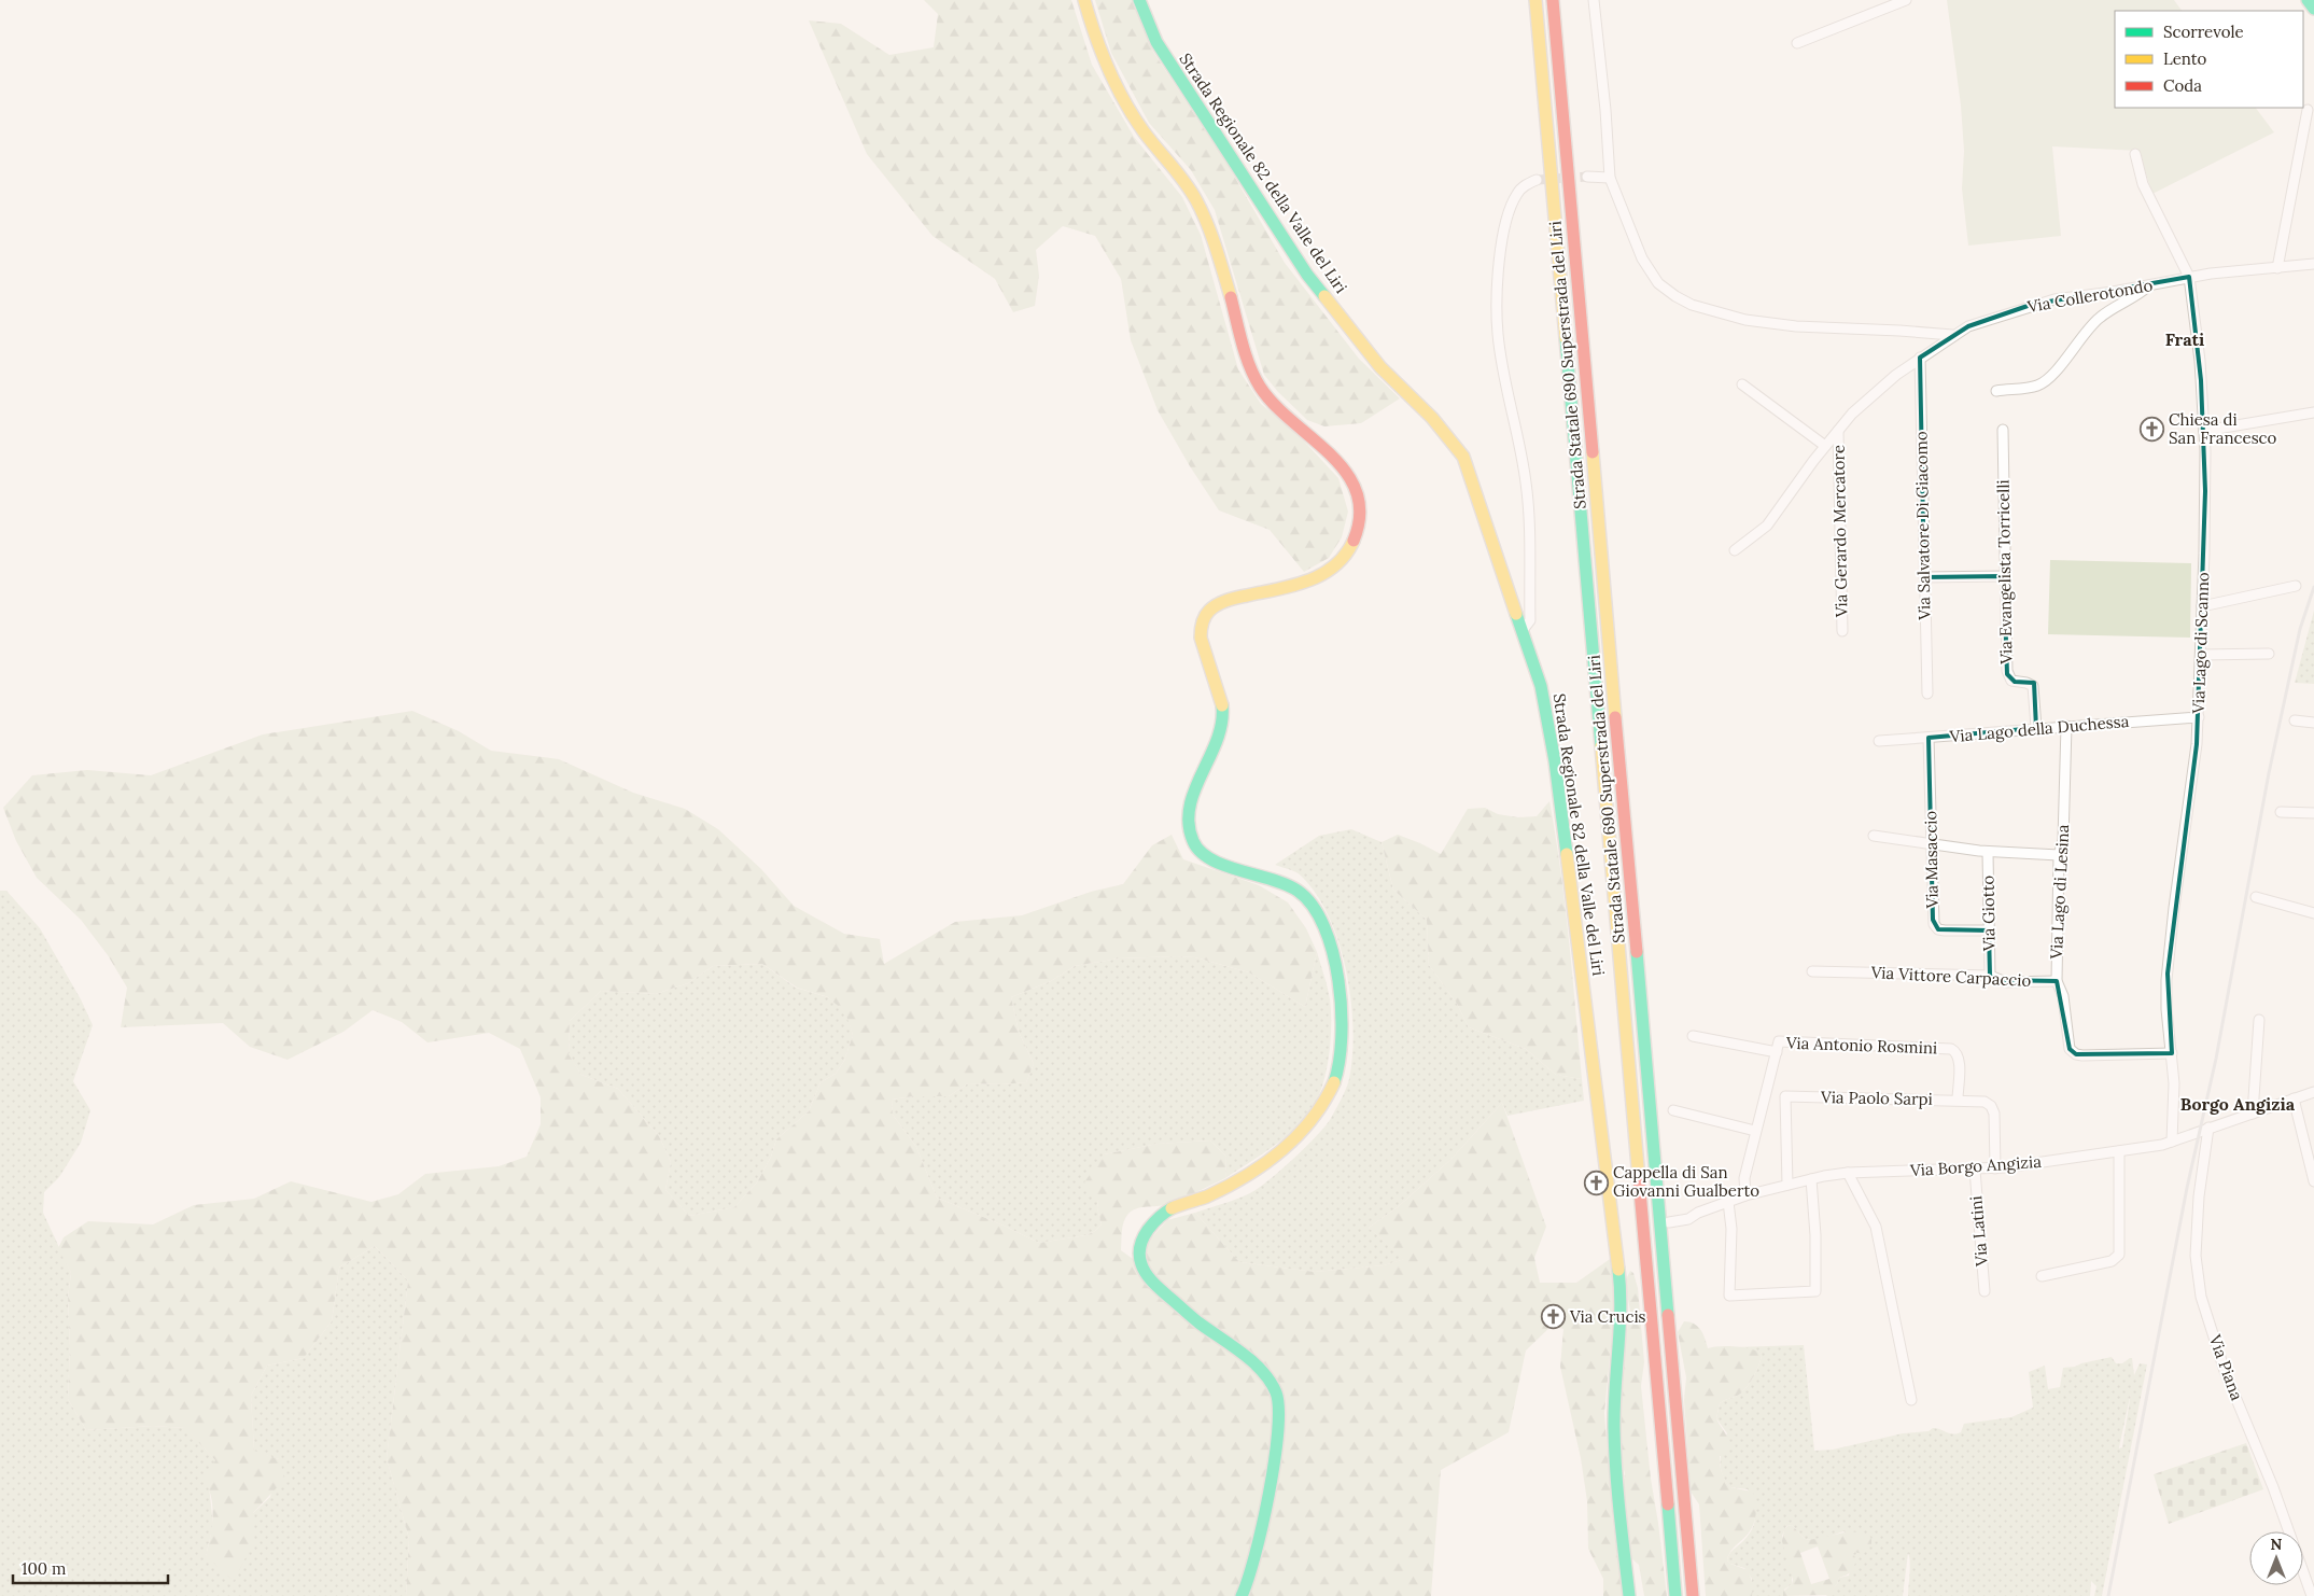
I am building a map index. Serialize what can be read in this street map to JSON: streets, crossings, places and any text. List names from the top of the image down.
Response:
{
  "streets": {
    "main road": ["Strada Regionale 82 della Valle del Liri", "Strada Statale 690 Superstrada del Liri"],
    "street": [
      "Via Collerotondo",
      "Via Salvatore Di Giacomo",
      "Via Gerardo Mercatore",
      "Via Evangelista Torricelli",
      "Via Lago di Scanno",
      "Via Lago della Duchessa",
      "Via Masaccio",
      "Via Lago di Lesina",
      "Via Giotto",
      "Via Vittore Carpaccio",
      "Via Antonio Rosmini",
      "Via Paolo Sarpi",
      "Via Borgo Angizia",
      "Via Latini",
      "Via Piana"
    ]
  },
  "crossings": [
    ["Via Collerotondo", "Via Salvatore Di Giacomo"],
    ["Via Collerotondo", "Via Gerardo Mercatore"],
    ["Via Collerotondo", "Via Lago di Scanno"],
    ["Via Evangelista Torricelli", "Via Lago della Duchessa"],
    ["Via Lago di Scanno", "Via Lago della Duchessa"],
    ["Via Lago di Scanno", "Via Lago di Lesina"],
    ["Via Lago di Scanno", "Via Borgo Angizia"],
    ["Via Lago della Duchessa", "Via Masaccio"],
    ["Via Lago della Duchessa", "Via Lago di Lesina"],
    ["Via Masaccio", "Via Giotto"],
    ["Via Lago di Lesina", "Via Vittore Carpaccio"],
    ["Via Giotto", "Via Vittore Carpaccio"],
    ["Via Antonio Rosmini", "Via Paolo Sarpi"],
    ["Via Antonio Rosmini", "Via Borgo Angizia"],
    ["Via Paolo Sarpi", "Via Borgo Angizia"],
    ["Via Borgo Angizia", "Via Latini"],
    ["Via Borgo Angizia", "Via Piana"]
  ],
  "districts": ["Frati", "Borgo Angizia"],
  "places": {
    "church": ["Chiesa di San Francesco", "Cappella di San Giovanni Gualberto", "Via Crucis"]
  },
  "legend": ["Scorrevole", "Lento", "Coda"],
  "scale_bar": "100 m",
  "north": "top"
}
